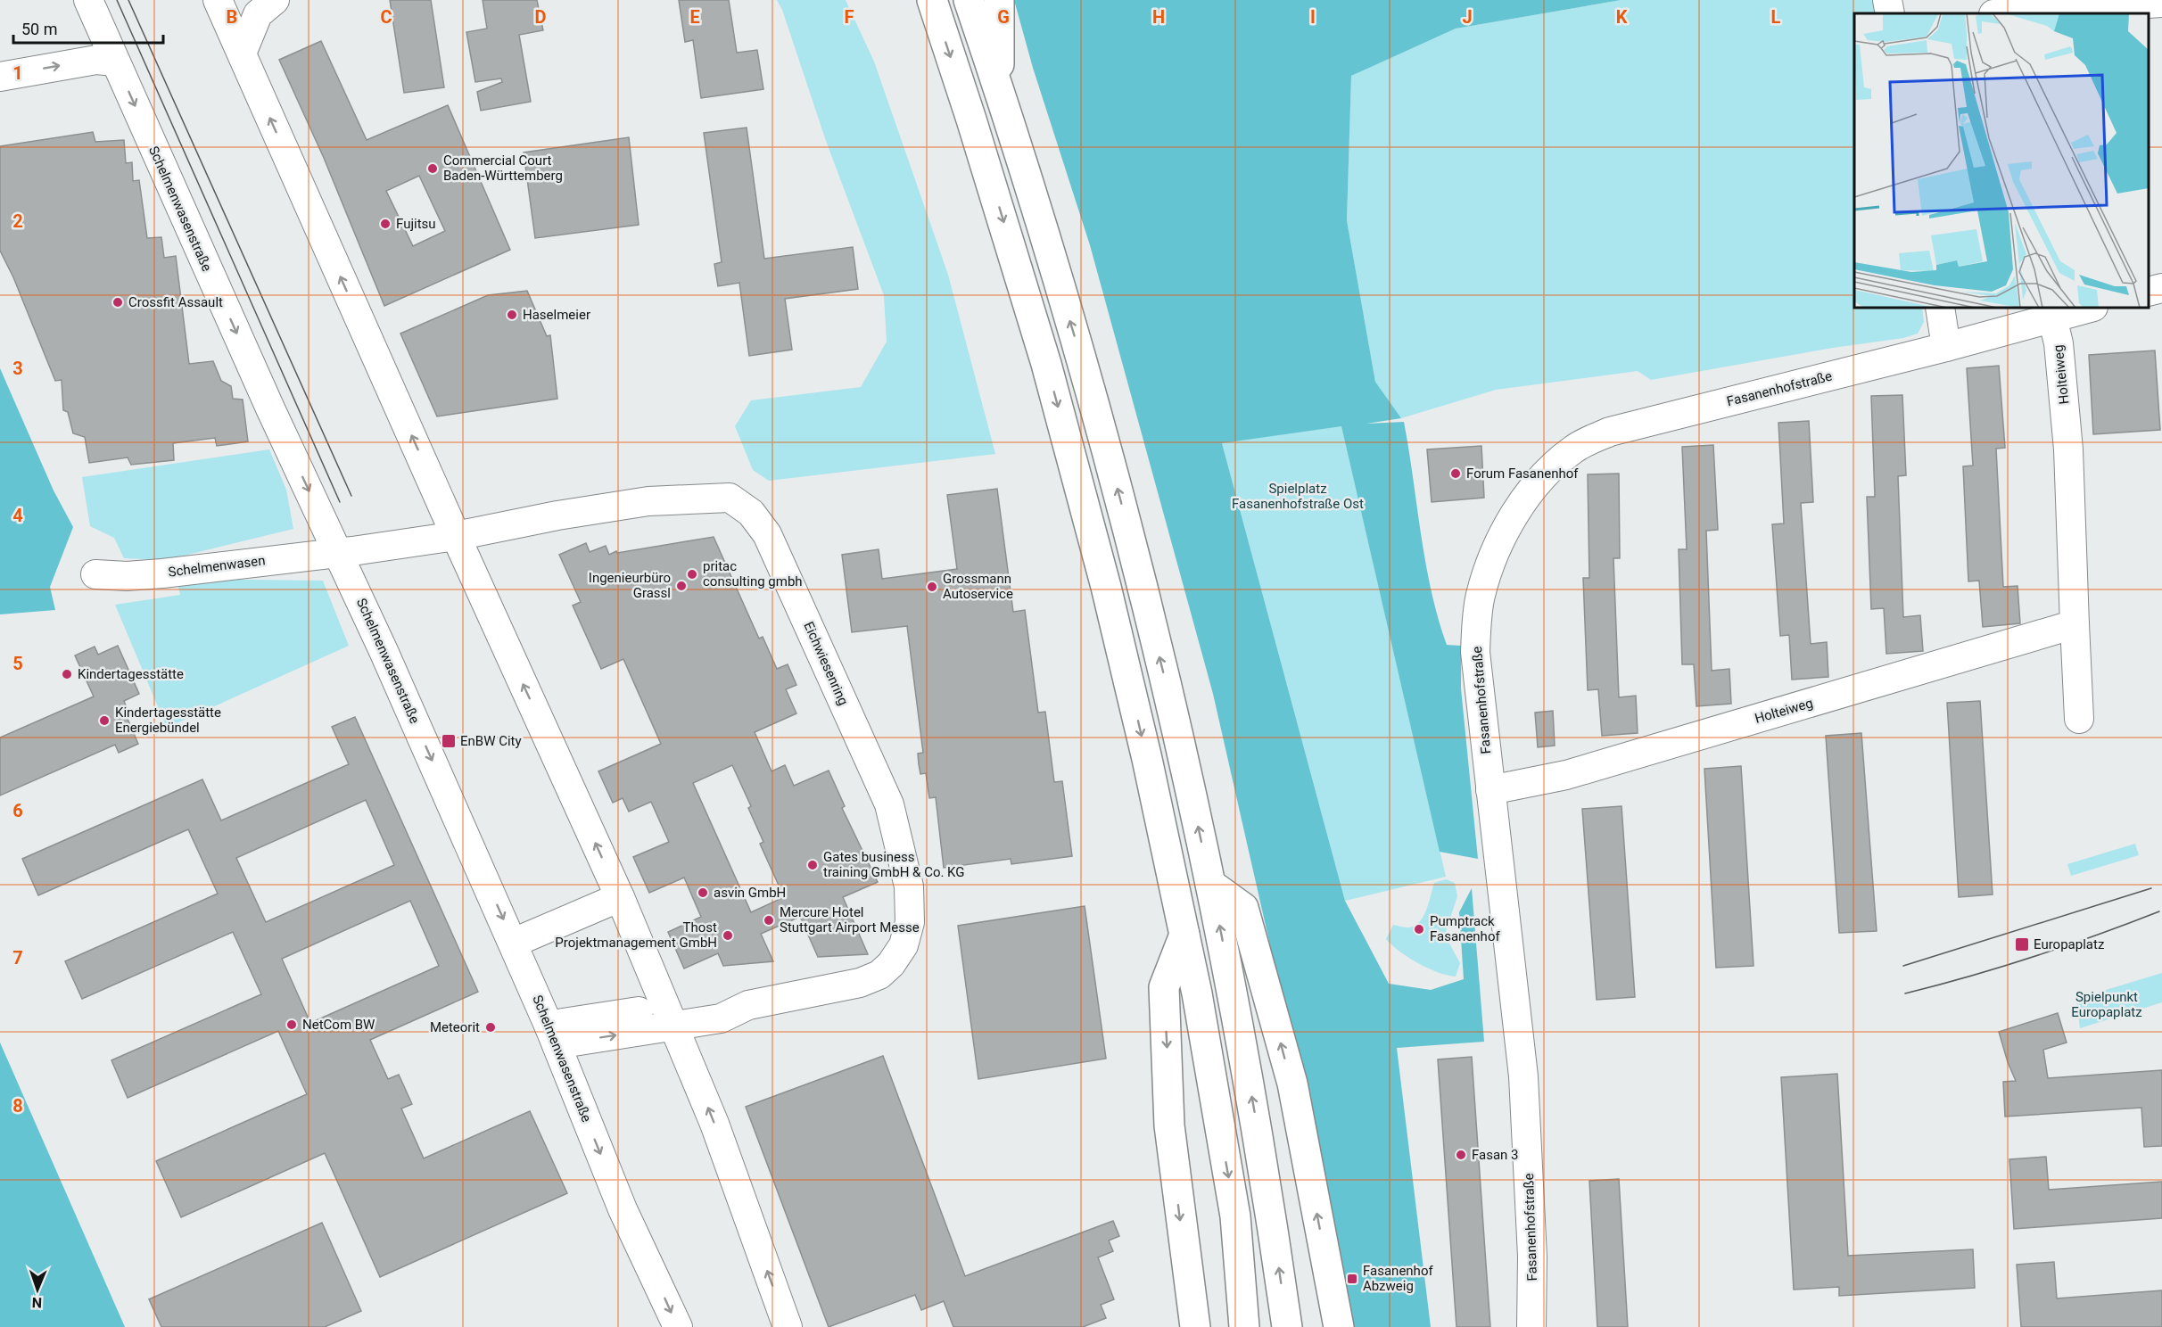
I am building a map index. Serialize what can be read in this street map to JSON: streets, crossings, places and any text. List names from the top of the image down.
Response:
{
  "streets": {
    "street": [
      "Schelmenwasenstraße",
      "Holteiweg",
      "Fasanenhofstraße",
      "Schelmenwasen",
      "Eichwiesenring"
    ]
  },
  "crossings": [
    ["Schelmenwasenstraße", "Schelmenwasen"],
    ["Schelmenwasenstraße", "Eichwiesenring"],
    ["Holteiweg", "Fasanenhofstraße"],
    ["Schelmenwasen", "Eichwiesenring"]
  ],
  "parks": ["Spielplatz Fasanenhofstraße Ost", "Spielpunkt Europaplatz"],
  "places": {
    "other": [
      "Commercial Court Baden-Württemberg",
      "Fujitsu",
      "Crossfit Assault",
      "Haselmeier",
      "Forum Fasanenhof",
      "pritac consulting gmbh",
      "Ingenieurbüro Grassl",
      "Grossmann Autoservice",
      "Kindertagesstätte",
      "Kindertagesstätte Energiebündel",
      "Gates business training GmbH & Co. KG",
      "asvin GmbH",
      "Mercure Hotel Stuttgart Airport Messe",
      "Pumptrack Fasanenhof",
      "Thost Projektmanagement GmbH",
      "NetCom BW",
      "Meteorit",
      "Fasan 3"
    ],
    "transit": ["EnBW City", "Europaplatz", "Fasanenhof Abzweig"]
  },
  "scale_bar": "50 m",
  "north": "bottom",
  "grid": {
    "columns": [
      "B",
      "C",
      "D",
      "E",
      "F",
      "G",
      "H",
      "I",
      "J",
      "K",
      "L"
    ],
    "rows": [
      "1",
      "2",
      "3",
      "4",
      "5",
      "6",
      "7",
      "8"
    ]
  }
}
